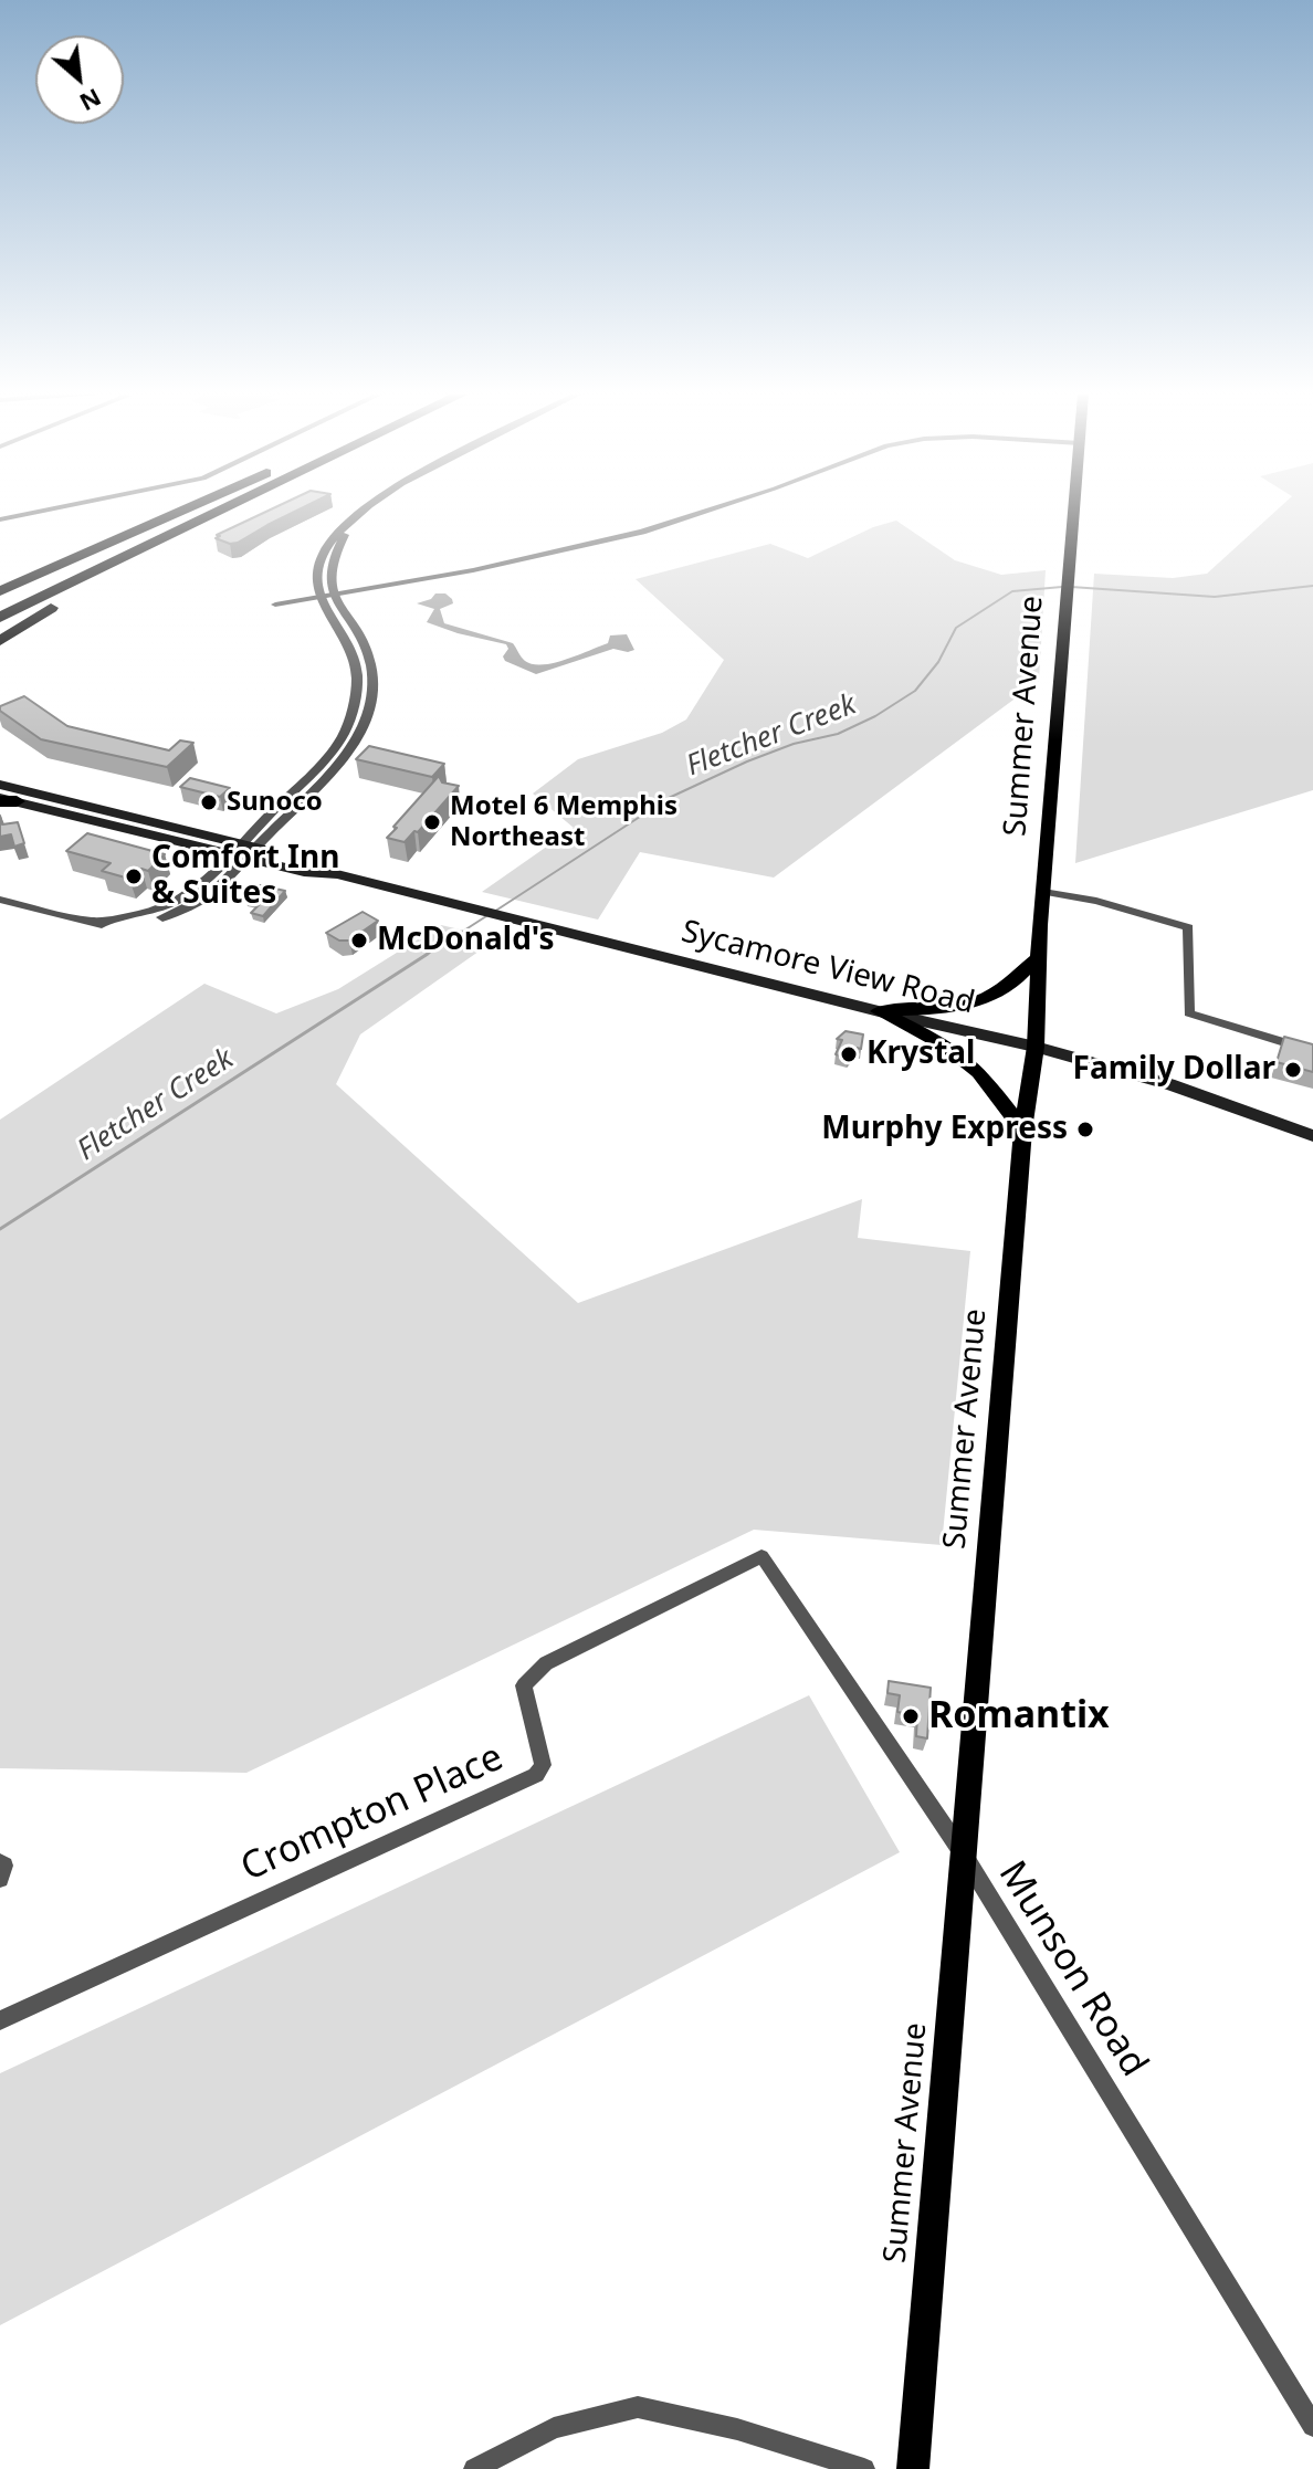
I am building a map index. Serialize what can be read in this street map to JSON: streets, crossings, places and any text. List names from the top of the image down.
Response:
{
  "streets": {
    "main road": ["Summer Avenue", "Sycamore View Road"],
    "street": ["Crompton Place", "Munson Road"]
  },
  "crossings": [
    ["Summer Avenue", "Sycamore View Road"],
    ["Summer Avenue", "Munson Road"],
    ["Crompton Place", "Munson Road"]
  ],
  "water": ["Fletcher Creek"],
  "places": [
    "Sunoco",
    "Motel 6 Memphis Northeast",
    "Comfort Inn & Suites",
    "McDonald's",
    "Krystal",
    "Family Dollar",
    "Murphy Express",
    "Romantix"
  ],
  "north": "bottom right"
}
